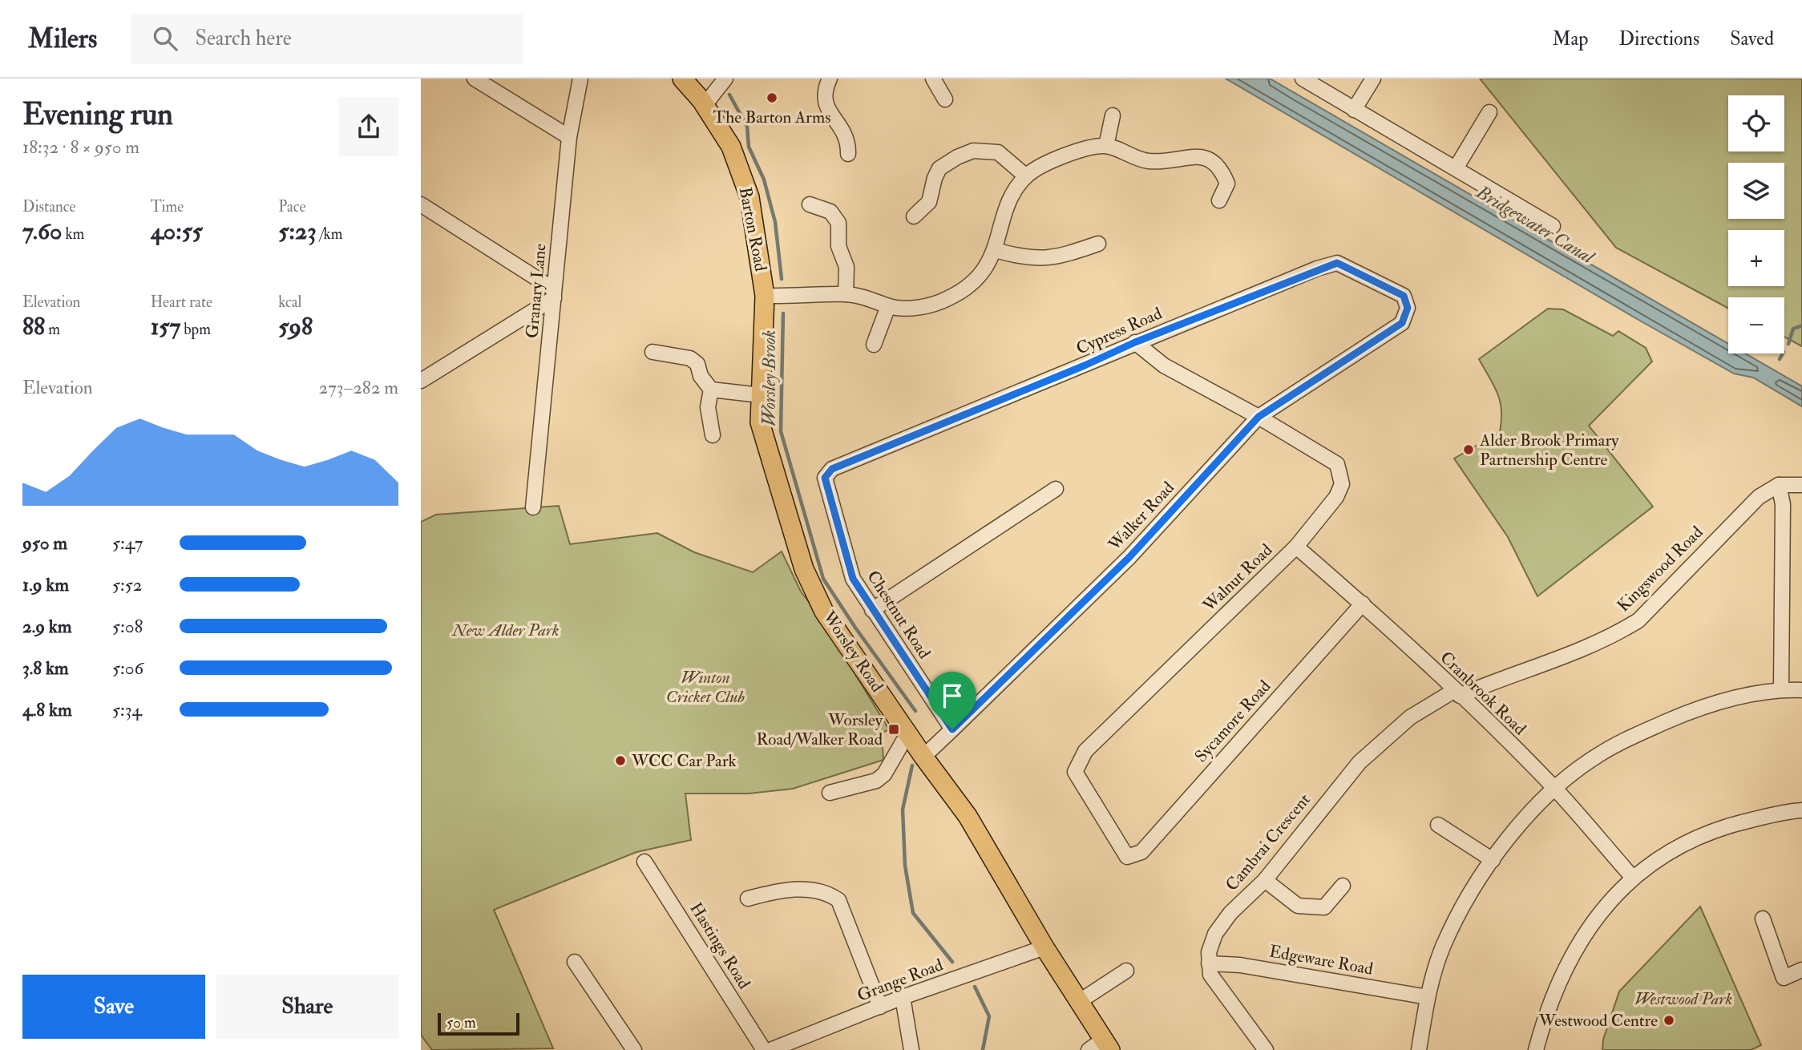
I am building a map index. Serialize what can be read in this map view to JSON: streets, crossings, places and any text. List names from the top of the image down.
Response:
{
  "streets": {
    "main road": ["Barton Road", "Worsley Road"],
    "street": [
      "Granary Lane",
      "Cypress Road",
      "Walker Road",
      "Kingswood Road",
      "Walnut Road",
      "Chestnut Road",
      "Cranbrook Road",
      "Sycamore Road",
      "Cambrai Crescent",
      "Hastings Road",
      "Edgeware Road",
      "Grange Road"
    ]
  },
  "crossings": [
    ["Barton Road", "Worsley Road"],
    ["Cypress Road", "Walker Road"],
    ["Cypress Road", "Walnut Road"],
    ["Cypress Road", "Chestnut Road"],
    ["Walker Road", "Walnut Road"],
    ["Walker Road", "Chestnut Road"],
    ["Walker Road", "Worsley Road"],
    ["Kingswood Road", "Cranbrook Road"],
    ["Kingswood Road", "Cambrai Crescent"],
    ["Walnut Road", "Cranbrook Road"],
    ["Walnut Road", "Sycamore Road"],
    ["Worsley Road", "Grange Road"],
    ["Cranbrook Road", "Sycamore Road"],
    ["Cranbrook Road", "Cambrai Crescent"],
    ["Cambrai Crescent", "Edgeware Road"]
  ],
  "water": ["Bridgewater Canal", "Worsley Brook"],
  "parks": ["New Alder Park", "Winton Cricket Club", "Westwood Park"],
  "places": {
    "other": [
      "The Barton Arms",
      "Alder Brook Primary Partnership Centre",
      "WCC Car Park",
      "Westwood Centre"
    ],
    "transit": ["Worsley Road/Walker Road"]
  },
  "scale_bar": "50 m",
  "page": {
    "header": "Milers",
    "search": "Search here",
    "nav": ["Map", "Directions", "Saved"],
    "heading": ["Evening run", "18:32 · 8 × 950 m"],
    "map_buttons": ["+", "−"],
    "stats": [
      ["Distance", "7.60 km"],
      ["Time", "40:55"],
      ["Pace", "5:23 /km"],
      ["Elevation", "88 m"],
      ["Heart rate", "157 bpm"],
      ["kcal", "598"]
    ],
    "chart": ["Elevation", "273–282 m"],
    "list": [
      {
        "name": "950 m",
        "note": "5:47"
      },
      {
        "name": "1.9 km",
        "note": "5:52"
      },
      {
        "name": "2.9 km",
        "note": "5:08"
      },
      {
        "name": "3.8 km",
        "note": "5:06"
      },
      {
        "name": "4.8 km",
        "note": "5:34"
      }
    ],
    "buttons": ["Save", "Share"],
    "scale": "50 m"
  }
}
